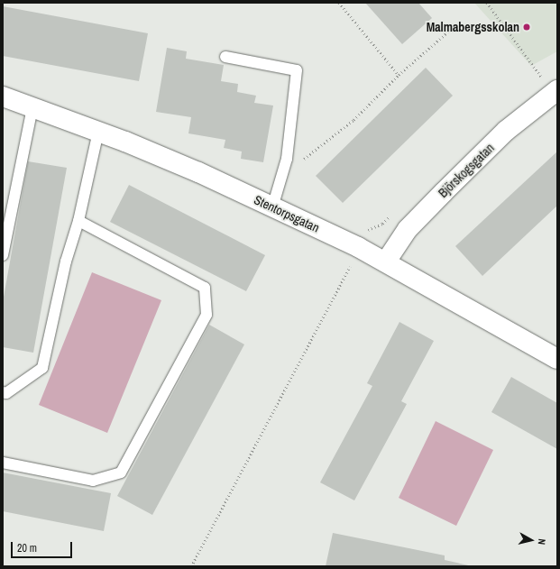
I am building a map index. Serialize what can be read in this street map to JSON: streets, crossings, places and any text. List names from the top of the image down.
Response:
{
  "streets": {
    "street": ["Björskogsgatan", "Stentorpsgatan"]
  },
  "crossings": [
    ["Björskogsgatan", "Stentorpsgatan"]
  ],
  "places": ["Malmabergsskolan"],
  "scale_bar": "20 m",
  "north": "right"
}
